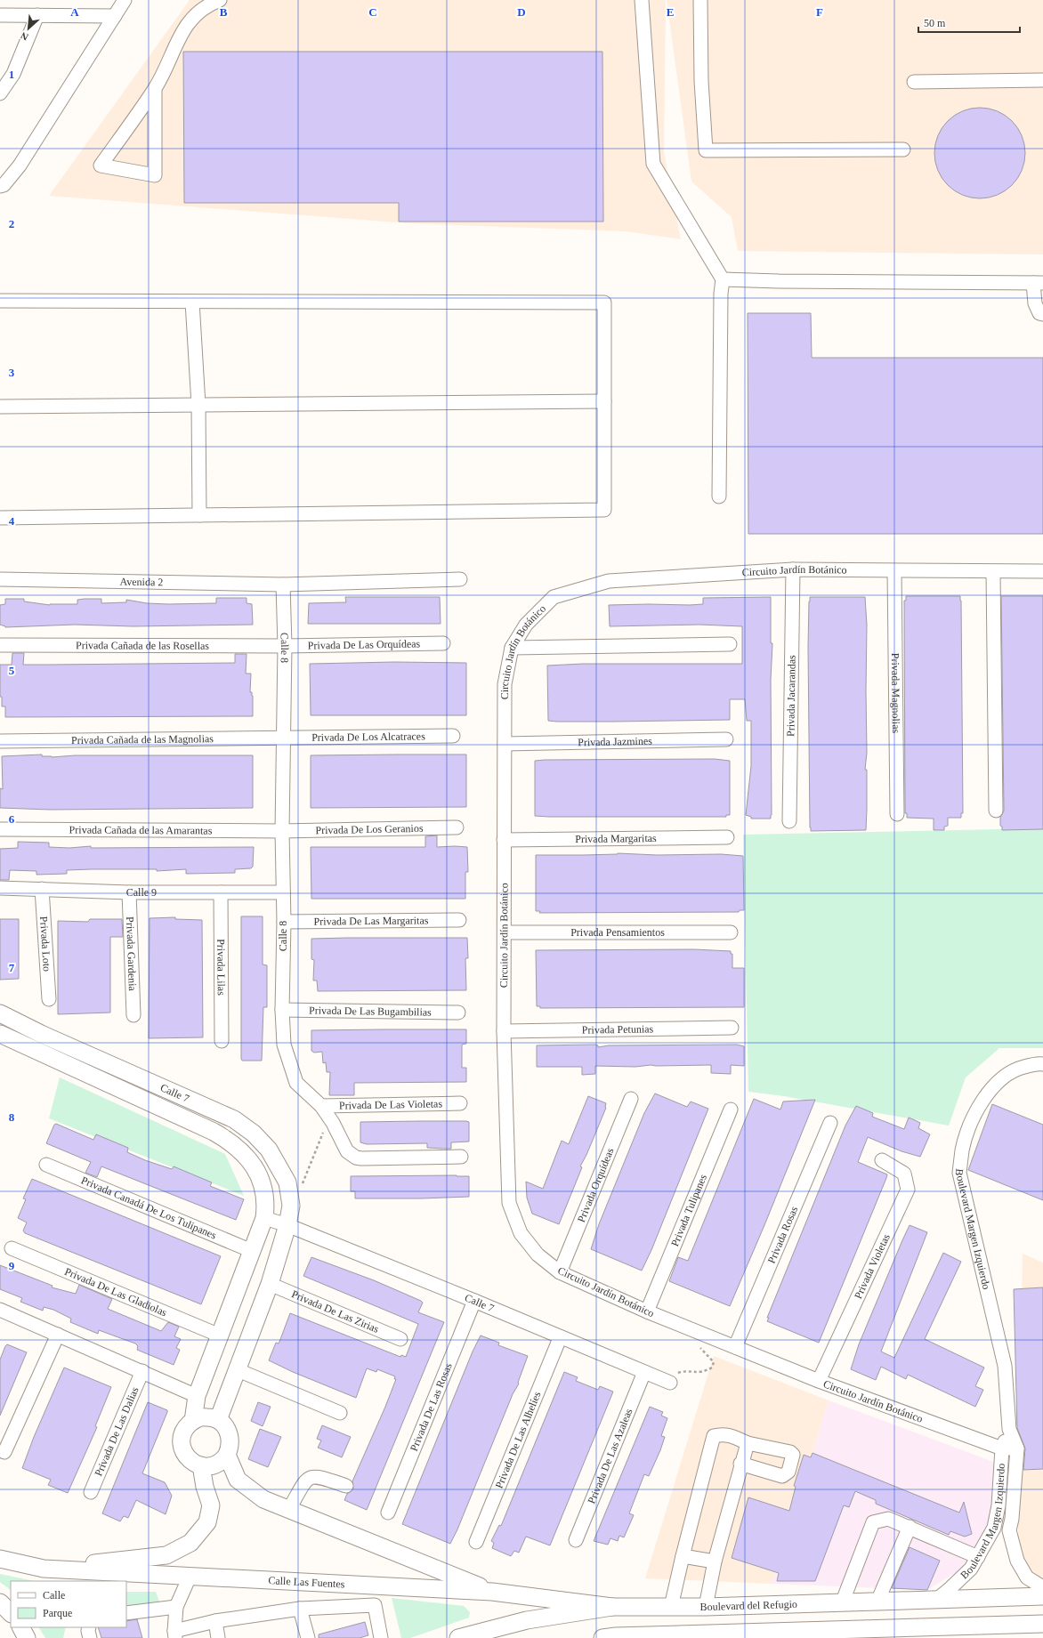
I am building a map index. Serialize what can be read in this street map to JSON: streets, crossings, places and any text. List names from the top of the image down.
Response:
{
  "streets": {
    "main road": ["Calle 7", "Calle Las Fuentes", "Boulevard del Refugio"],
    "street": [
      "Circuito Jardín Botánico",
      "Avenida 2",
      "Privada Cañada de las Rosellas",
      "Privada De Las Orquídeas",
      "Calle 8",
      "Privada Magnolias",
      "Privada Jacarandas",
      "Privada De Los Alcatraces",
      "Privada Cañada de las Magnolias",
      "Privada Jazmines",
      "Privada De Los Geranios",
      "Privada Cañada de las Amarantas",
      "Privada Margaritas",
      "Calle 9",
      "Privada De Las Margaritas",
      "Privada Pensamientos",
      "Privada Loto",
      "Privada Gardenia",
      "Privada Lilas",
      "Privada De Las Bugambilias",
      "Privada Petunias",
      "Privada De Las Violetas",
      "Privada Orquídeas",
      "Privada Canadá De Los Tulipanes",
      "Privada Tulipanes",
      "Boulevard Margen Izquierdo",
      "Privada Rosas",
      "Privada Violetas",
      "Privada De Las Gladiolas",
      "Privada De Las Zirias",
      "Privada De Las Rosas",
      "Privada De Las Dalias",
      "Privada De Las Alhelíes",
      "Privada De Las Azaleas"
    ]
  },
  "crossings": [
    ["Circuito Jardín Botánico", "Privada Magnolias"],
    ["Circuito Jardín Botánico", "Privada Jacarandas"],
    ["Circuito Jardín Botánico", "Privada Jazmines"],
    ["Circuito Jardín Botánico", "Privada Margaritas"],
    ["Circuito Jardín Botánico", "Privada Pensamientos"],
    ["Circuito Jardín Botánico", "Privada Petunias"],
    ["Circuito Jardín Botánico", "Privada Orquídeas"],
    ["Circuito Jardín Botánico", "Privada Tulipanes"],
    ["Circuito Jardín Botánico", "Boulevard Margen Izquierdo"],
    ["Circuito Jardín Botánico", "Privada Rosas"],
    ["Circuito Jardín Botánico", "Privada Violetas"],
    ["Avenida 2", "Calle 8"],
    ["Privada Cañada de las Rosellas", "Privada De Las Orquídeas"],
    ["Privada Cañada de las Rosellas", "Calle 8"],
    ["Privada De Las Orquídeas", "Calle 8"],
    ["Calle 8", "Privada De Los Alcatraces"],
    ["Calle 8", "Privada Cañada de las Magnolias"],
    ["Calle 8", "Privada De Los Geranios"],
    ["Calle 8", "Privada Cañada de las Amarantas"],
    ["Calle 8", "Calle 9"],
    ["Calle 8", "Privada De Las Margaritas"],
    ["Calle 8", "Privada De Las Bugambilias"],
    ["Calle 8", "Privada De Las Violetas"],
    ["Privada De Los Alcatraces", "Privada Cañada de las Magnolias"],
    ["Privada De Los Geranios", "Privada Cañada de las Amarantas"],
    ["Calle 9", "Privada Loto"],
    ["Calle 9", "Privada Gardenia"],
    ["Calle 9", "Privada Lilas"],
    ["Calle 7", "Privada De Las Rosas"],
    ["Calle 7", "Privada De Las Alhelíes"],
    ["Calle 7", "Privada De Las Azaleas"],
    ["Boulevard Margen Izquierdo", "Boulevard del Refugio"],
    ["Calle Las Fuentes", "Boulevard del Refugio"]
  ],
  "legend": ["Calle", "Parque"],
  "scale_bar": "50 m",
  "north": "bottom left",
  "grid": {
    "columns": [
      "A",
      "B",
      "C",
      "D",
      "E",
      "F"
    ],
    "rows": [
      "1",
      "2",
      "3",
      "4",
      "5",
      "6",
      "7",
      "8",
      "9"
    ]
  }
}
